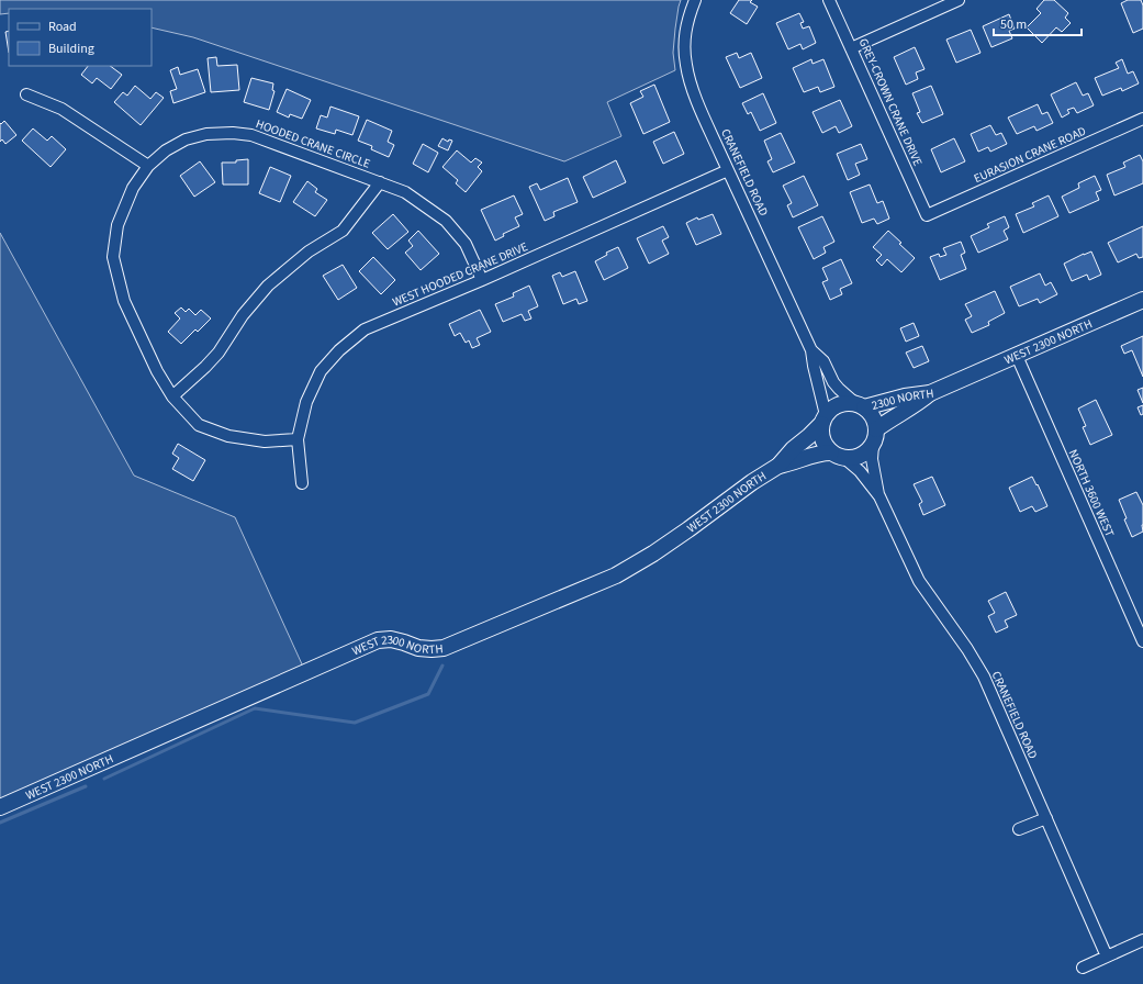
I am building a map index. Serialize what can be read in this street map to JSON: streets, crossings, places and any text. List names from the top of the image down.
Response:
{
  "streets": {
    "street": [
      "GREY-CROWN CRANE DRIVE",
      "HOODED CRANE CIRCLE",
      "EURASION CRANE ROAD",
      "CRANEFIELD ROAD",
      "WEST HOODED CRANE DRIVE",
      "WEST 2300 NORTH",
      "2300 NORTH",
      "NORTH 3600 WEST"
    ]
  },
  "crossings": [
    ["GREY-CROWN CRANE DRIVE", "EURASION CRANE ROAD"],
    ["HOODED CRANE CIRCLE", "WEST HOODED CRANE DRIVE"],
    ["CRANEFIELD ROAD", "WEST HOODED CRANE DRIVE"],
    ["CRANEFIELD ROAD", "2300 NORTH"],
    ["WEST 2300 NORTH", "2300 NORTH"],
    ["WEST 2300 NORTH", "NORTH 3600 WEST"]
  ],
  "legend": ["Road", "Building"],
  "scale_bar": "50 m"
}
